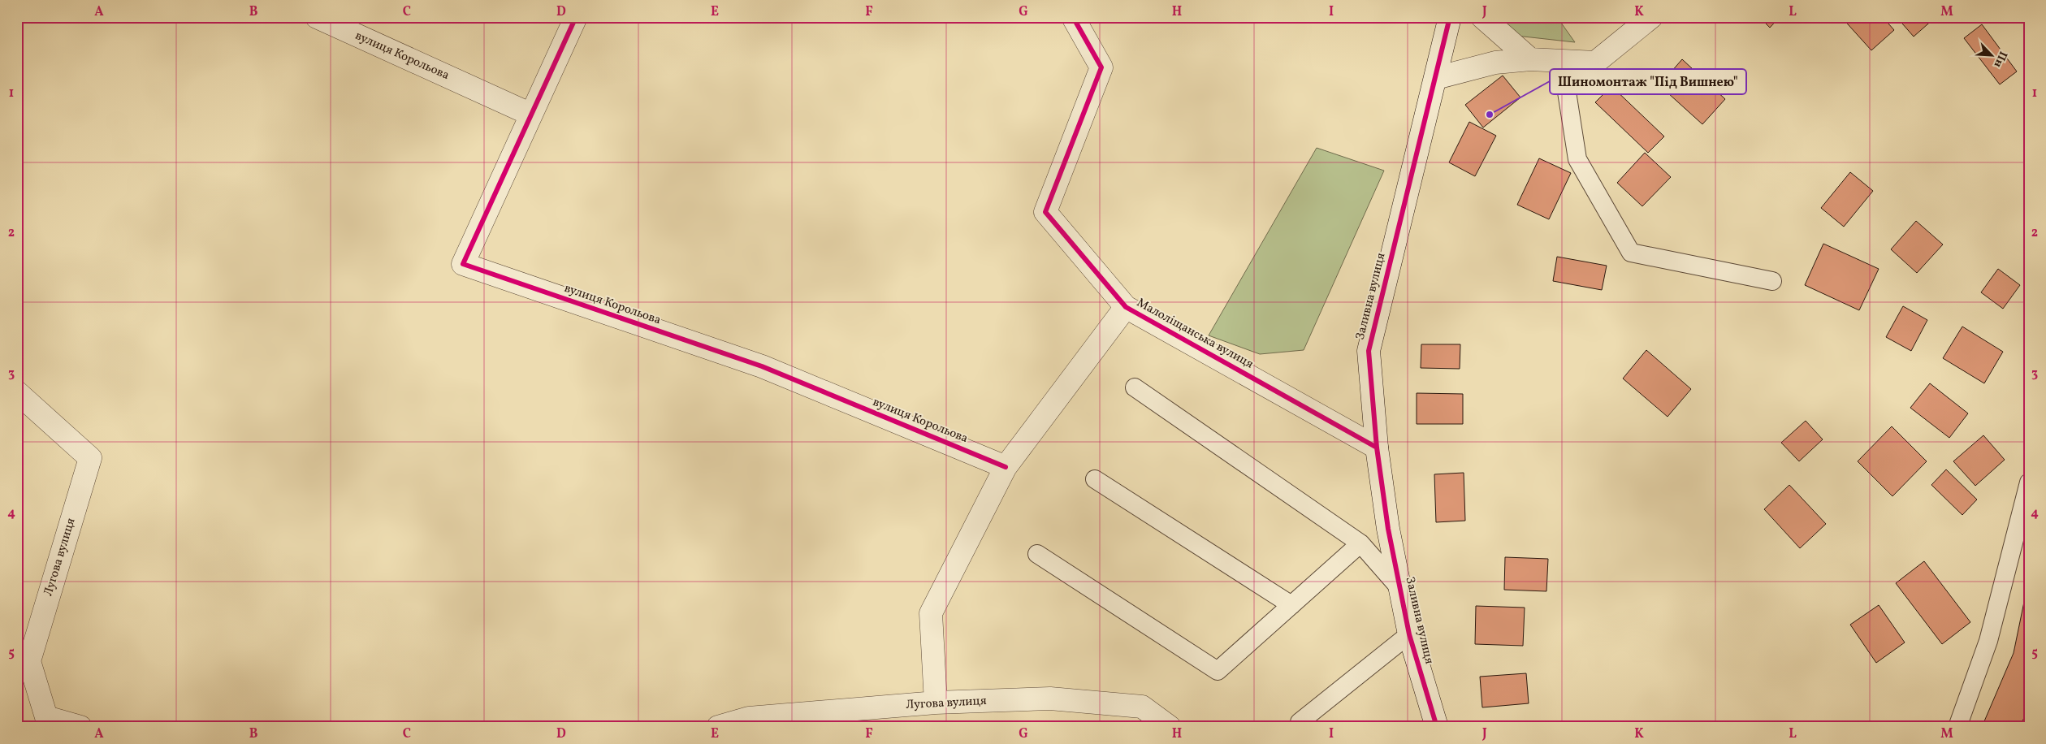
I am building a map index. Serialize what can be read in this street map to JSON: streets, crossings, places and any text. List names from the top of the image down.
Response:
{
  "streets": {
    "street": [
      "вулиця Корольова",
      "Заливна вулиця",
      "Малоліщанська вулиця",
      "Лугова вулиця"
    ]
  },
  "crossings": [
    ["Заливна вулиця", "Малоліщанська вулиця"]
  ],
  "places": ["Шиномонтаж \"Під Вишнею\""],
  "north": "bottom right",
  "grid": {
    "columns": [
      "A",
      "B",
      "C",
      "D",
      "E",
      "F",
      "G",
      "H",
      "I",
      "J",
      "K",
      "L",
      "M"
    ],
    "rows": [
      "1",
      "2",
      "3",
      "4",
      "5"
    ]
  }
}
